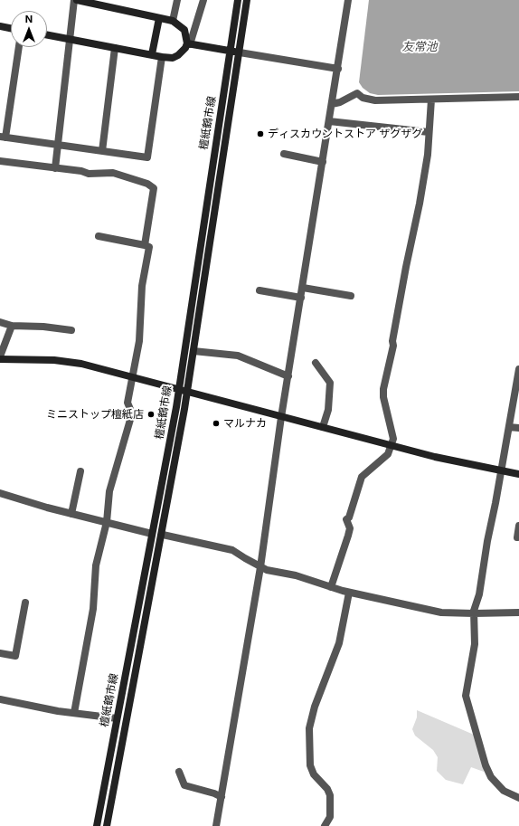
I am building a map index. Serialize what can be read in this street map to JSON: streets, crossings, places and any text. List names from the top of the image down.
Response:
{
  "streets": {
    "main road": ["檀紙鶴市線"]
  },
  "water": ["友常池"],
  "places": ["ディスカウントストア ザグザグ", "ミニストップ檀紙店", "マルナカ"],
  "north": "top"
}
